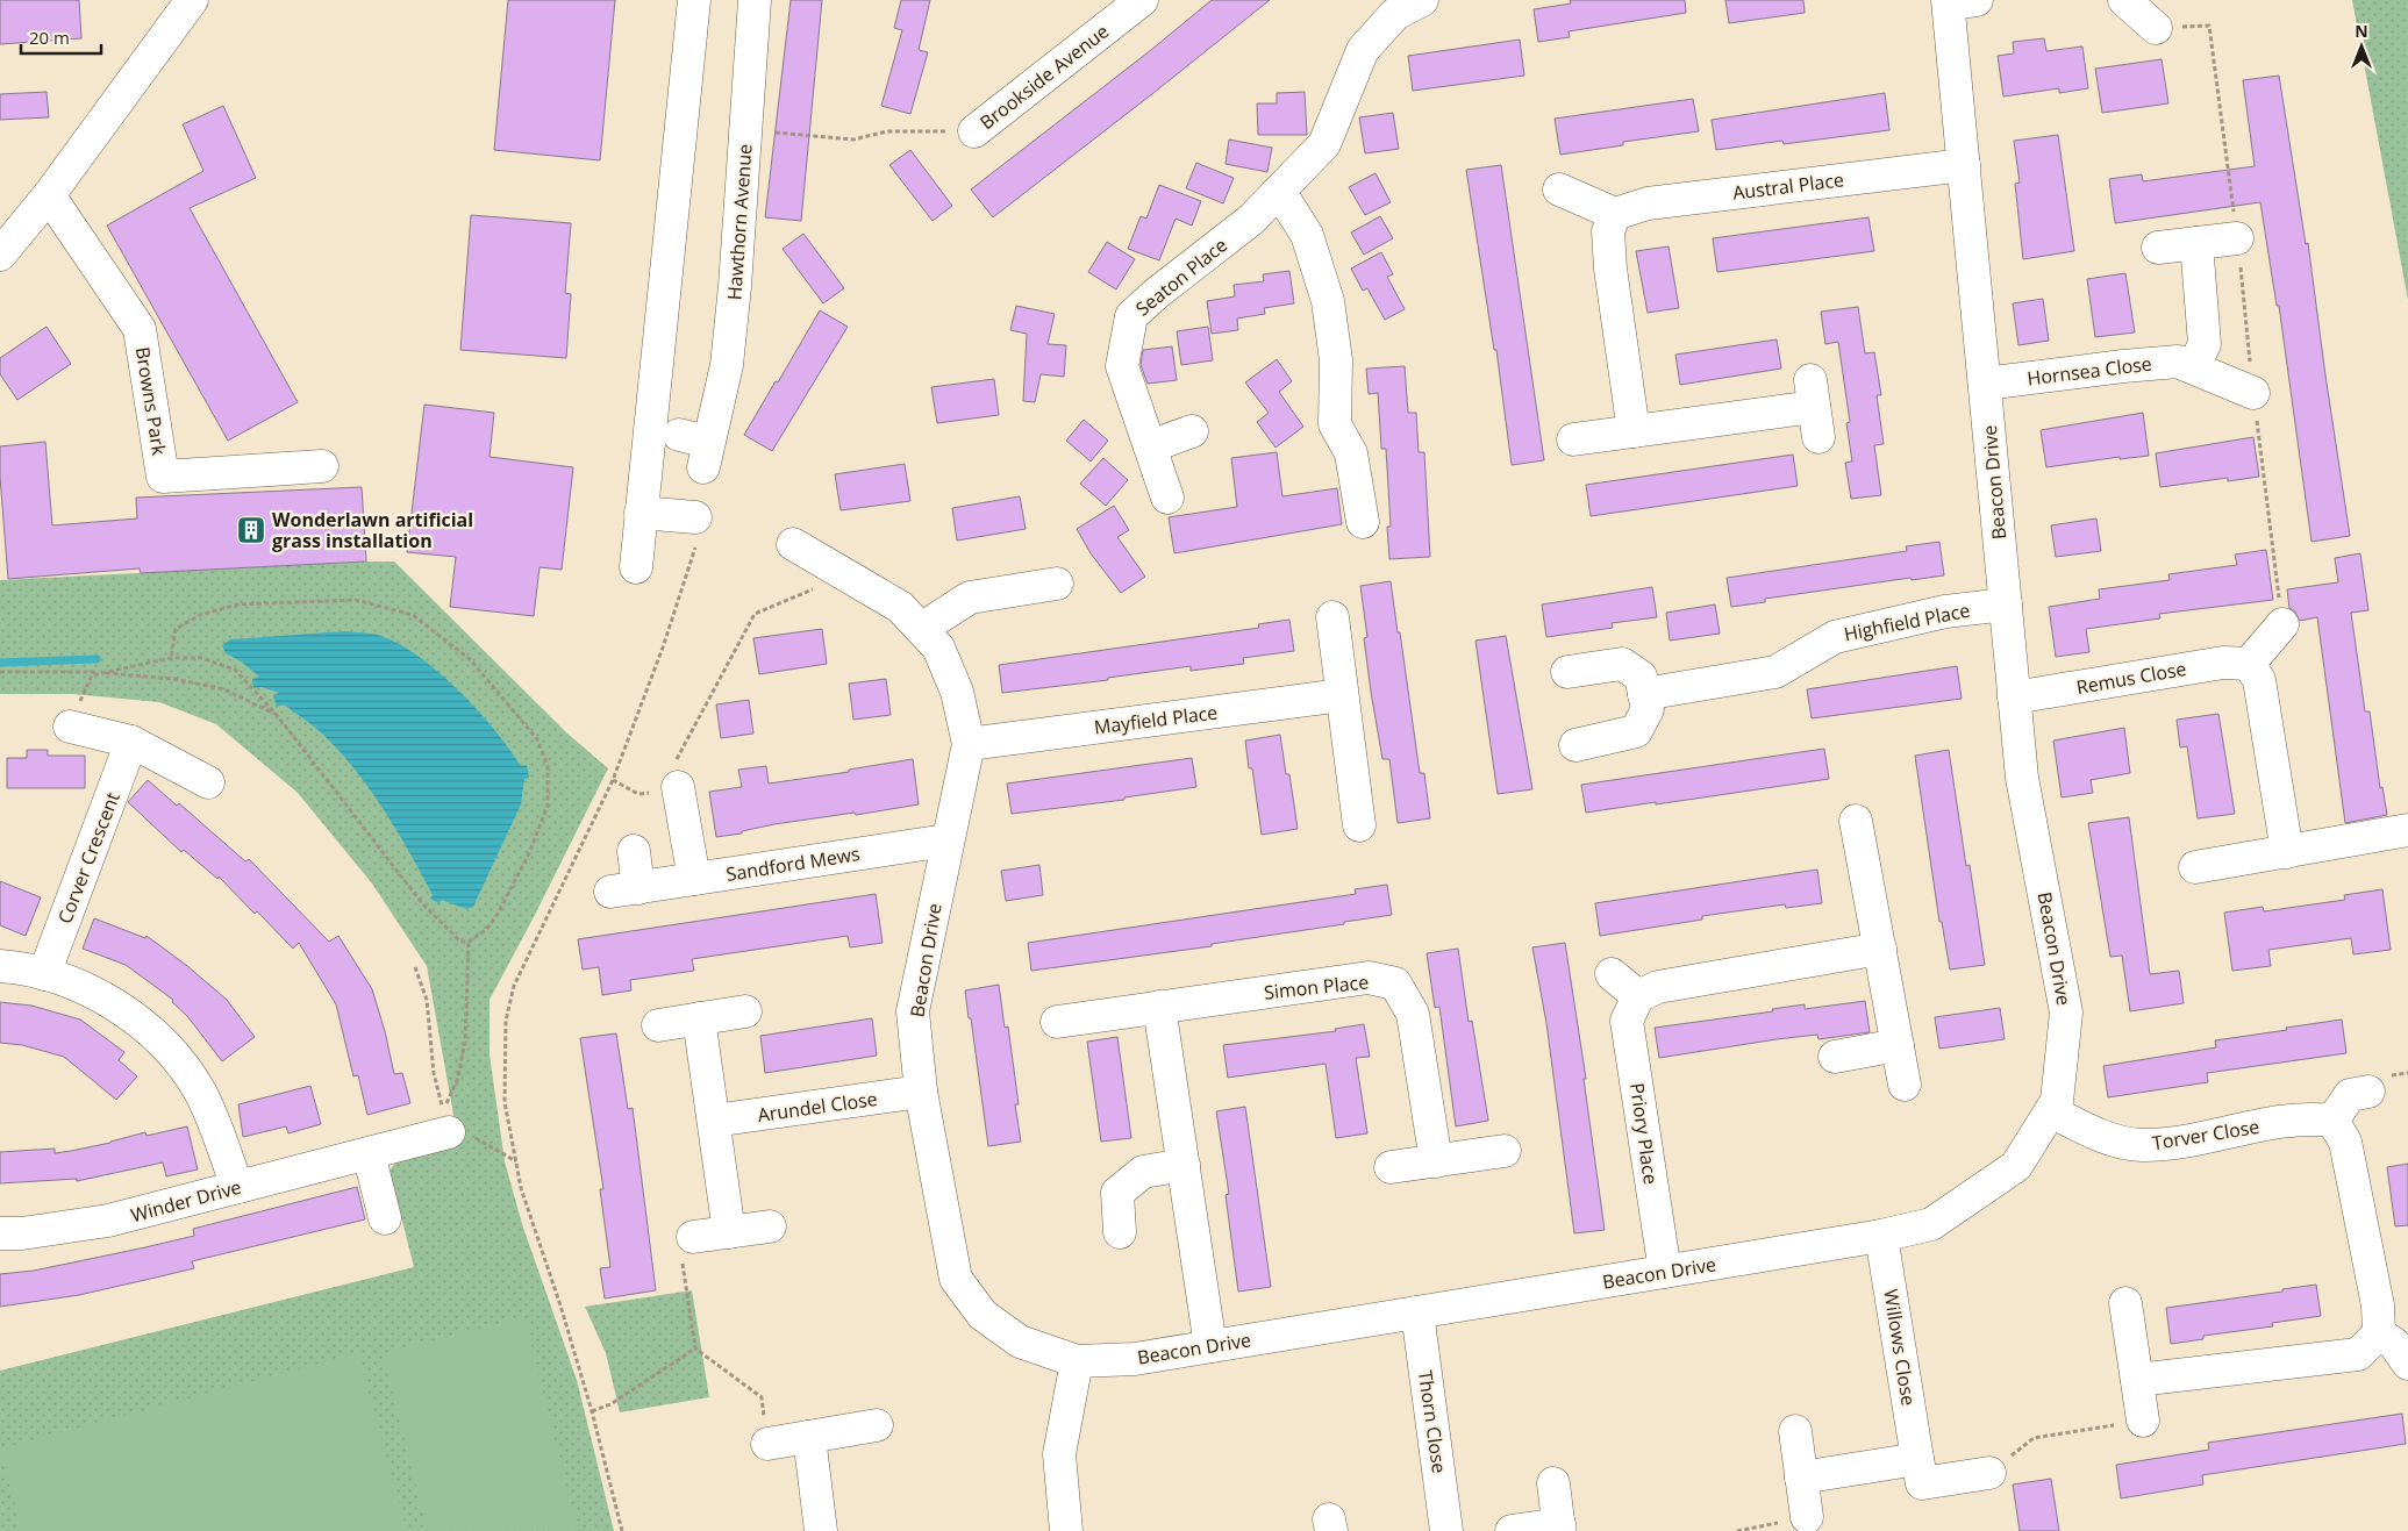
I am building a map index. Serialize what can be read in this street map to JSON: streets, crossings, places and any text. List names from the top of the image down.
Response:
{
  "streets": {
    "street": [
      "Brookside Avenue",
      "Austral Place",
      "Hawthorn Avenue",
      "Seaton Place",
      "Hornsea Close",
      "Browns Park",
      "Beacon Drive",
      "Highfield Place",
      "Remus Close",
      "Mayfield Place",
      "Corver Crescent",
      "Sandford Mews",
      "Simon Place",
      "Arundel Close",
      "Priory Place",
      "Torver Close",
      "Winder Drive",
      "Willows Close",
      "Thorn Close"
    ]
  },
  "crossings": [
    ["Austral Place", "Beacon Drive"],
    ["Hornsea Close", "Beacon Drive"],
    ["Beacon Drive", "Highfield Place"],
    ["Beacon Drive", "Remus Close"],
    ["Beacon Drive", "Mayfield Place"],
    ["Beacon Drive", "Sandford Mews"],
    ["Beacon Drive", "Arundel Close"],
    ["Beacon Drive", "Priory Place"],
    ["Beacon Drive", "Torver Close"],
    ["Beacon Drive", "Willows Close"],
    ["Beacon Drive", "Thorn Close"]
  ],
  "places": {
    "building": ["Wonderlawn artificial grass installation"]
  },
  "scale_bar": "20 m",
  "north": "top"
}
